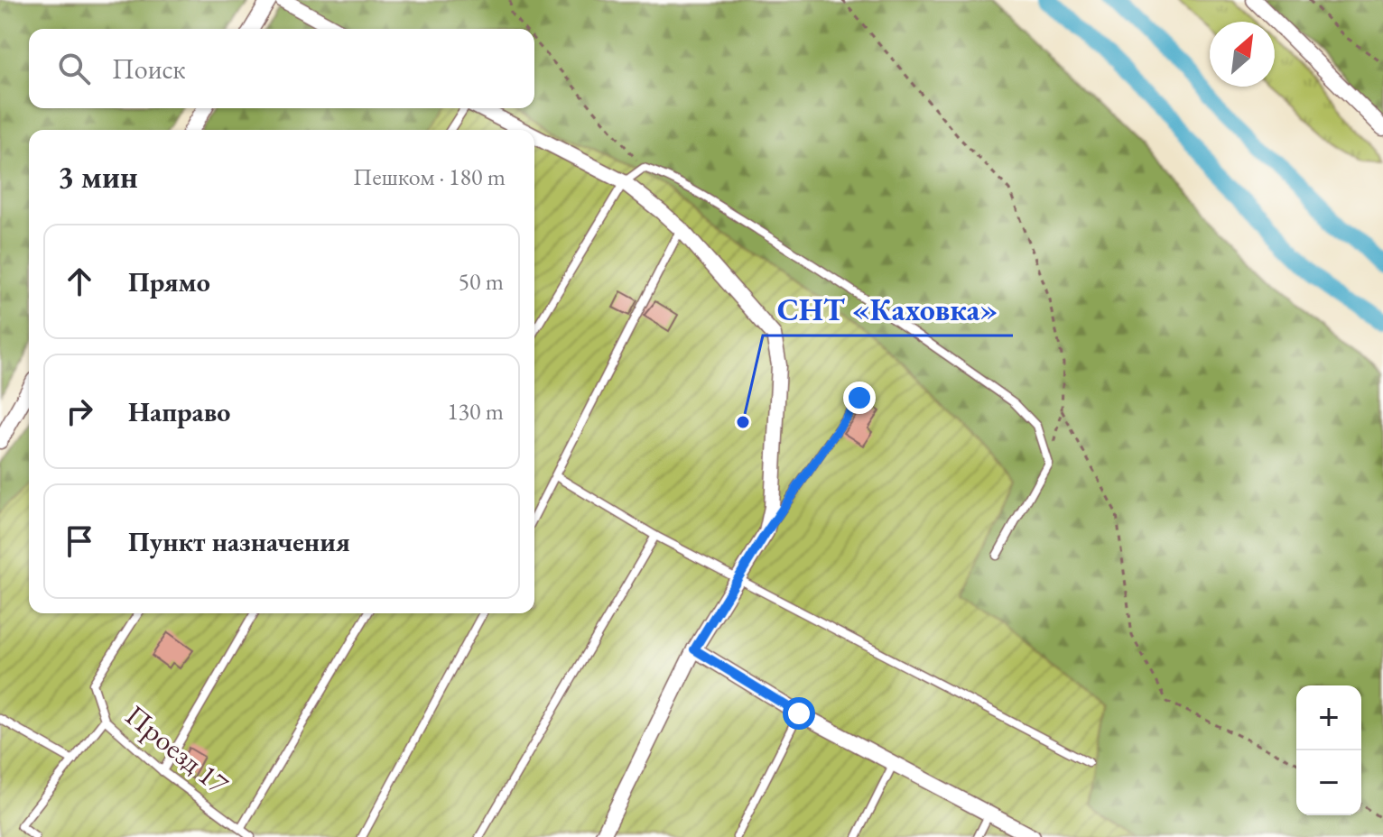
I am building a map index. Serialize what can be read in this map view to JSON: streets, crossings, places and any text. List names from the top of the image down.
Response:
{
  "streets": {
    "lane": ["Проезд 17"]
  },
  "places": ["СНТ «Каховка»"],
  "north": "top right",
  "page": {
    "search": "Поиск",
    "heading": ["3 мин", "Пешком · 180 m"],
    "list": [
      ["Прямо", "50 m"],
      ["Направо", "130 m"],
      "Пункт назначения"
    ],
    "map_buttons": ["+", "−"]
  }
}
